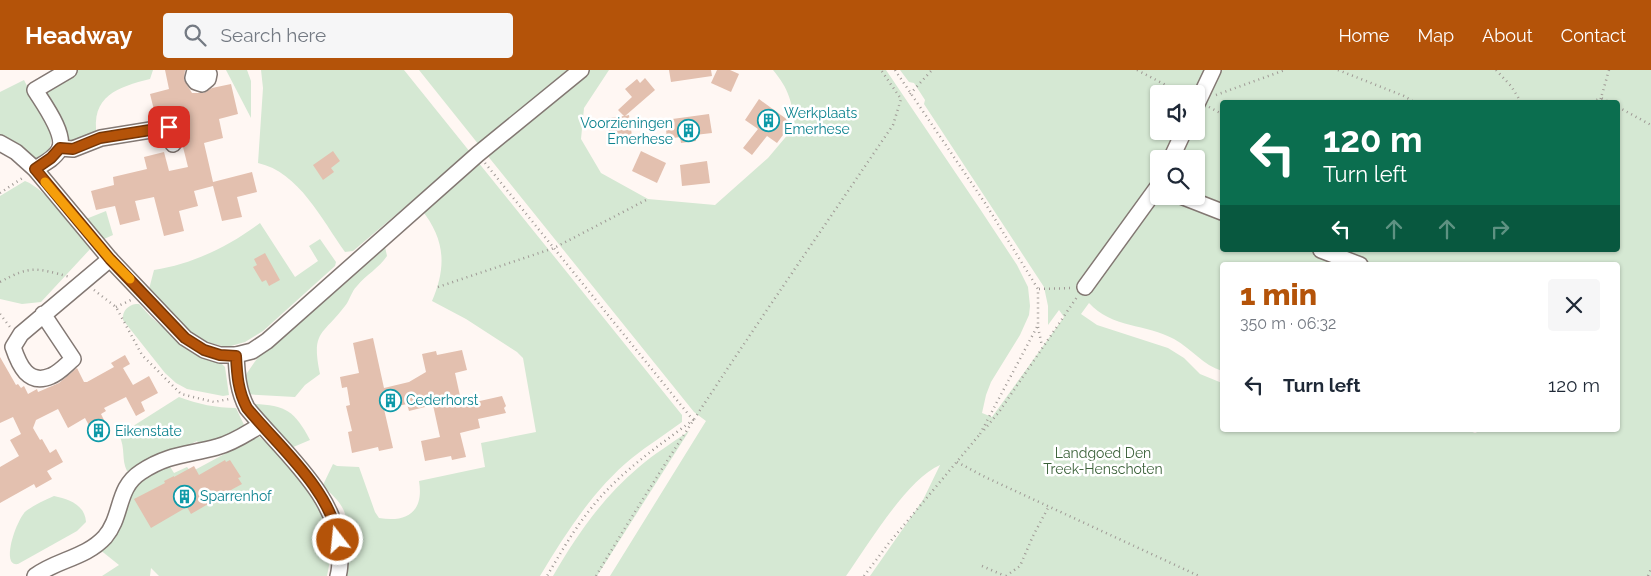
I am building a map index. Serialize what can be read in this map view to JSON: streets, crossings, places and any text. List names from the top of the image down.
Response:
{
  "parks": ["Landgoed Den Treek-Henschoten"],
  "places": {
    "building": [
      "Werkplaats Emerhese",
      "Voorzieningen Emerhese",
      "Cederhorst",
      "Eikenstate",
      "Sparrenhof"
    ]
  },
  "page": {
    "header": "Headway",
    "search": "Search here",
    "nav": [
      "Home",
      "Map",
      "About",
      "Contact"
    ],
    "turn": ["120 m", "Turn left"],
    "heading": ["1 min", "350 m · 06:32"],
    "list": [
      {
        "name": "Turn left",
        "value": "120 m"
      }
    ]
  }
}
